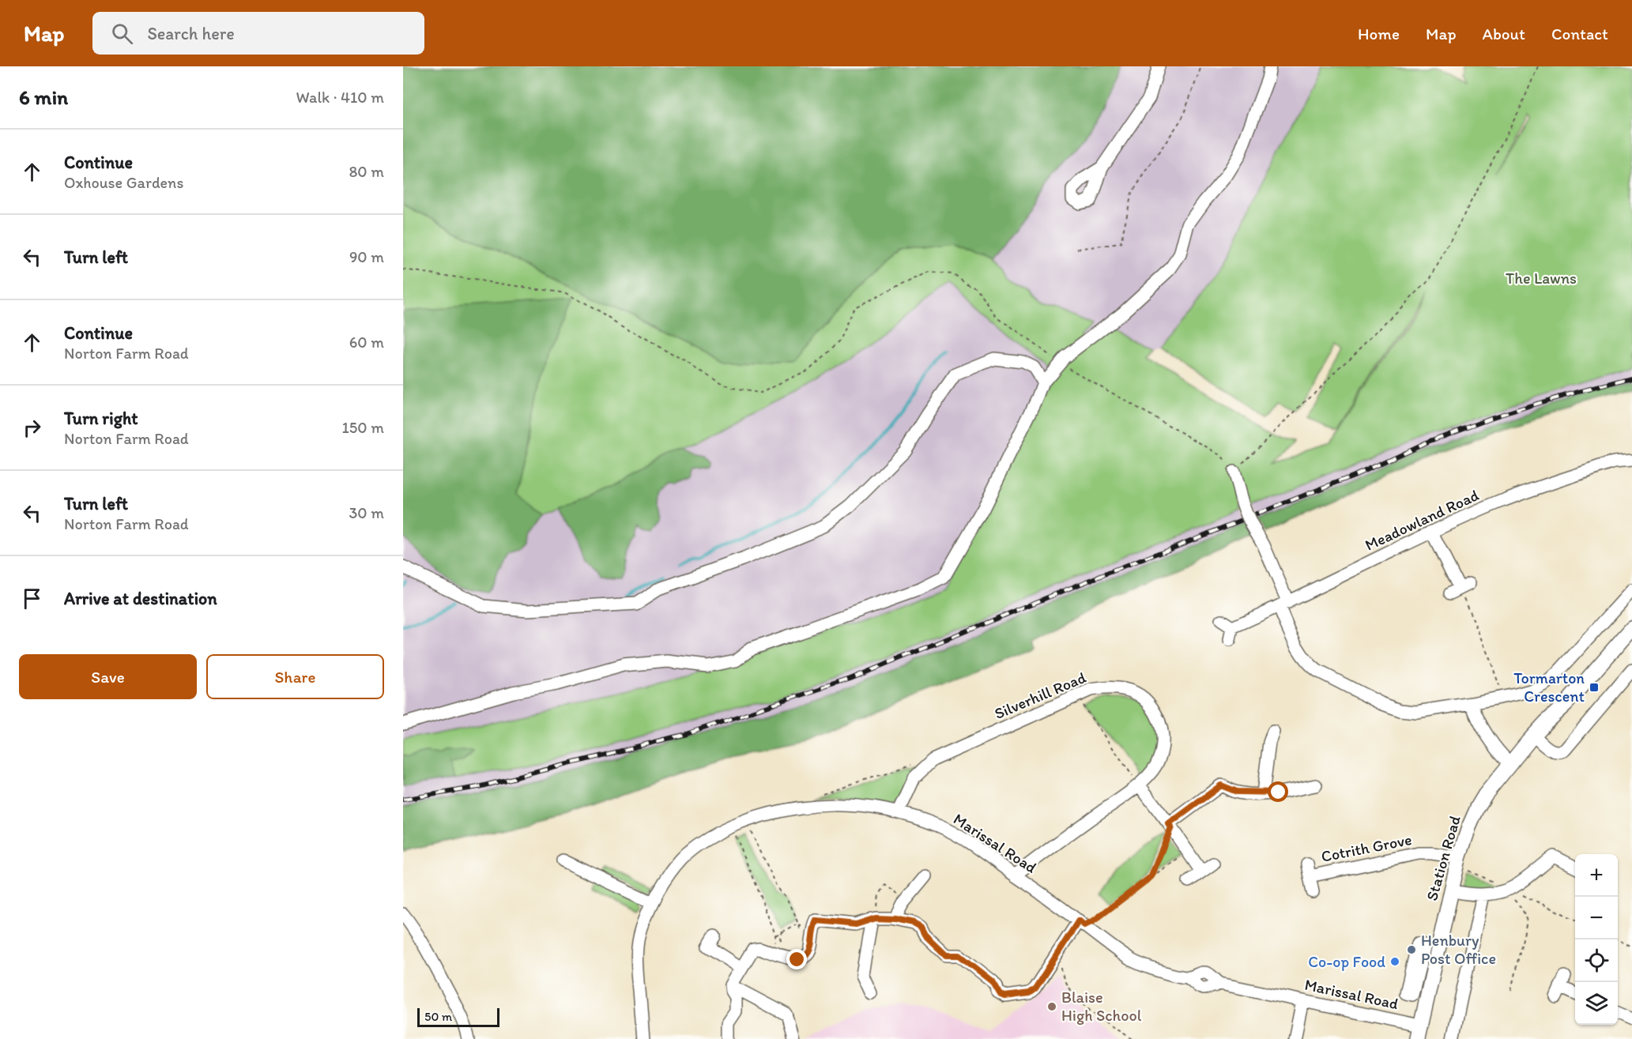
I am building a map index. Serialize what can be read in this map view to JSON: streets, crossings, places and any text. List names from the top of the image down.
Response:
{
  "streets": {
    "main road": ["Station Road"],
    "street": [
      "Meadowland Road",
      "Silverhill Road",
      "Marissal Road",
      "Cotrith Grove"
    ]
  },
  "crossings": [
    ["Silverhill Road", "Marissal Road"],
    ["Marissal Road", "Station Road"],
    ["Cotrith Grove", "Station Road"]
  ],
  "parks": ["The Lawns"],
  "places": {
    "transit": ["Tormarton Crescent"],
    "other": ["Henbury Post Office", "Co-op Food", "Blaise High School"]
  },
  "scale_bar": "50 m",
  "page": {
    "header": "Map",
    "search": "Search here",
    "nav": [
      "Home",
      "Map",
      "About",
      "Contact"
    ],
    "heading": ["6 min", "Walk · 410 m"],
    "list": [
      ["Continue", "Oxhouse Gardens", "80 m"],
      ["Turn left", "90 m"],
      ["Continue", "Norton Farm Road", "60 m"],
      ["Turn right", "Norton Farm Road", "150 m"],
      ["Turn left", "Norton Farm Road", "30 m"],
      "Arrive at destination"
    ],
    "buttons": ["Save", "Share"],
    "map_buttons": ["+", "−"],
    "scale": "50 m"
  }
}
